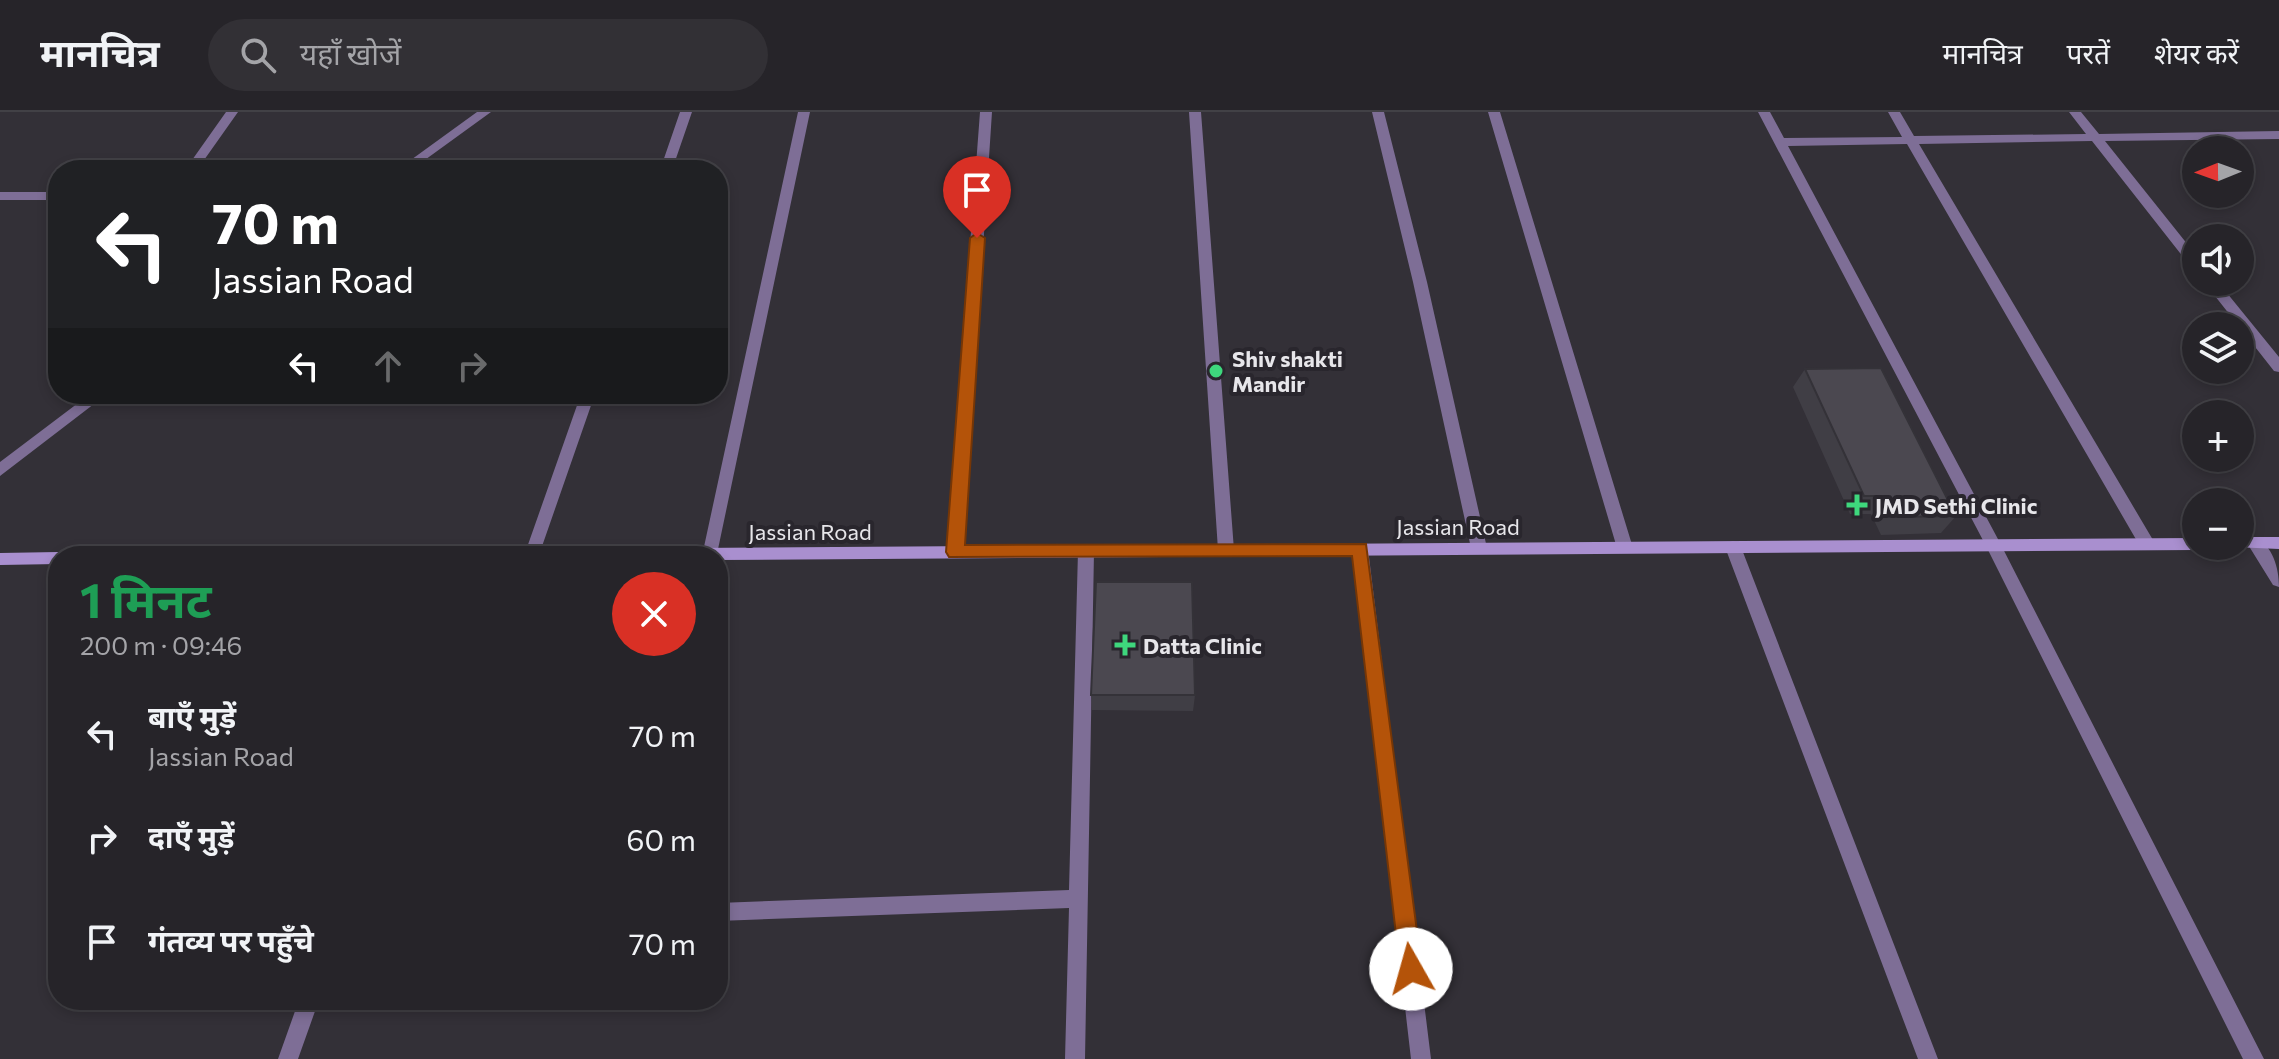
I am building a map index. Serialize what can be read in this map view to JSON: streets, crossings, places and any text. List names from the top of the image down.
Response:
{
  "streets": {
    "street": ["Jassian Road"]
  },
  "places": {
    "other": ["Shiv shakti Mandir"],
    "health": ["JMD Sethi Clinic", "Datta Clinic"]
  },
  "north": "left",
  "page": {
    "header": "मानचित्र",
    "search": "यहाँ खोजें",
    "nav": ["मानचित्र", "परतें", "शेयर करें"],
    "map_buttons": ["+", "−"],
    "turn": ["70 m", "Jassian Road"],
    "heading": ["1 मिनट", "200 m · 09:46"],
    "list": [
      {
        "name": "बाएँ मुड़ें",
        "note": "Jassian Road",
        "value": "70 m"
      },
      {
        "name": "दाएँ मुड़ें",
        "value": "60 m"
      },
      {
        "name": "गंतव्य पर पहुँचे",
        "value": "70 m"
      }
    ]
  }
}
